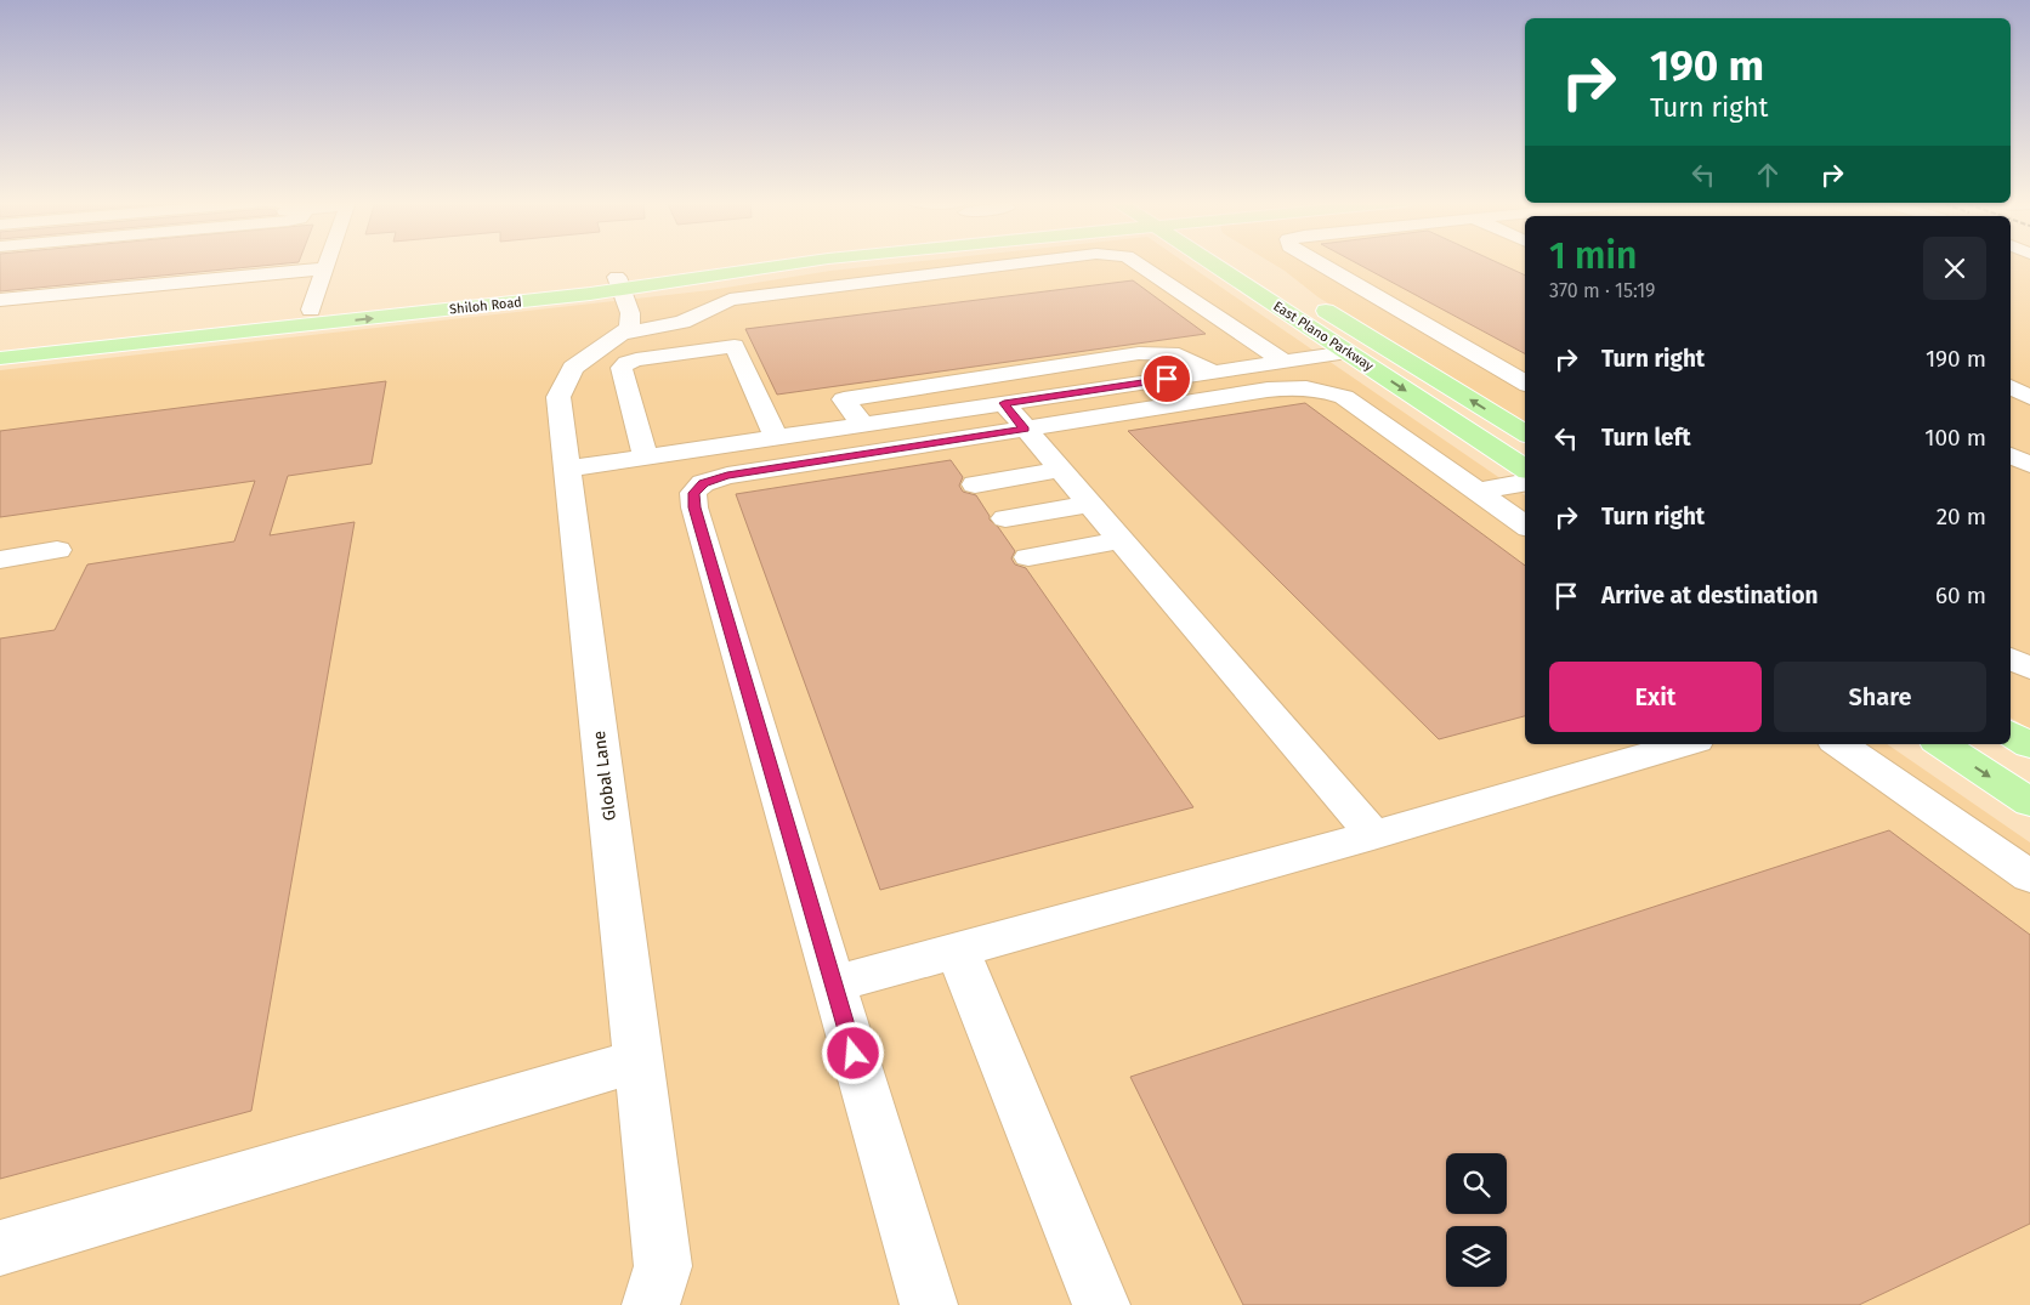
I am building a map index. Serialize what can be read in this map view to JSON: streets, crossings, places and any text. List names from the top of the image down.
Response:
{
  "streets": {
    "main road": ["Shiloh Road", "East Plano Parkway"],
    "street": ["Global Lane"]
  },
  "page": {
    "turn": ["190 m", "Turn right"],
    "heading": ["1 min", "370 m · 15:19"],
    "list": [
      {
        "name": "Turn right",
        "value": "190 m"
      },
      {
        "name": "Turn left",
        "value": "100 m"
      },
      {
        "name": "Turn right",
        "value": "20 m"
      },
      {
        "name": "Arrive at destination",
        "value": "60 m"
      }
    ],
    "buttons": ["Exit", "Share"]
  }
}
